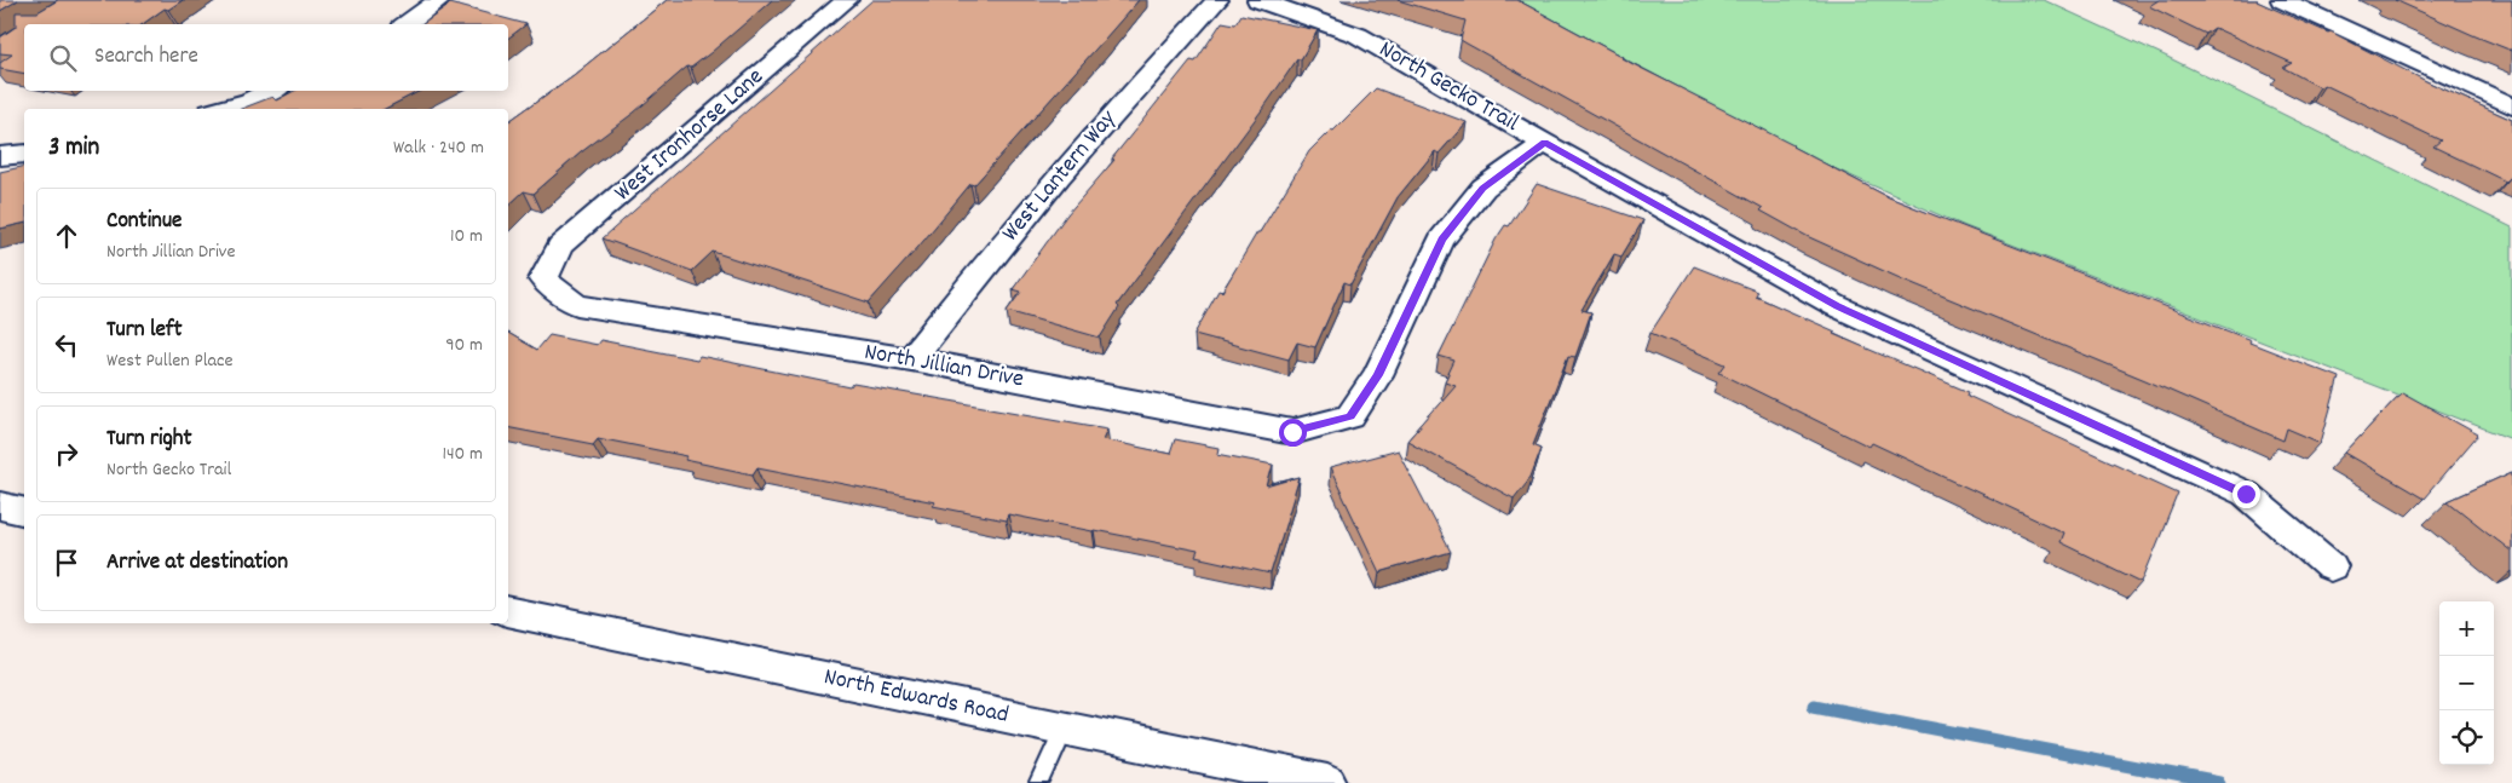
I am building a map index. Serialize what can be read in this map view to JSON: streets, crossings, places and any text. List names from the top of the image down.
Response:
{
  "streets": {
    "street": [
      "North Gecko Trail",
      "West Ironhorse Lane",
      "West Lantern Way",
      "North Jillian Drive",
      "North Edwards Road"
    ]
  },
  "crossings": [
    ["North Gecko Trail", "North Jillian Drive"],
    ["West Ironhorse Lane", "North Jillian Drive"],
    ["West Lantern Way", "North Jillian Drive"]
  ],
  "page": {
    "search": "Search here",
    "heading": ["3 min", "Walk · 240 m"],
    "list": [
      ["Continue", "North Jillian Drive", "10 m"],
      ["Turn left", "West Pullen Place", "90 m"],
      ["Turn right", "North Gecko Trail", "140 m"],
      "Arrive at destination"
    ],
    "map_buttons": ["+", "−"]
  }
}
